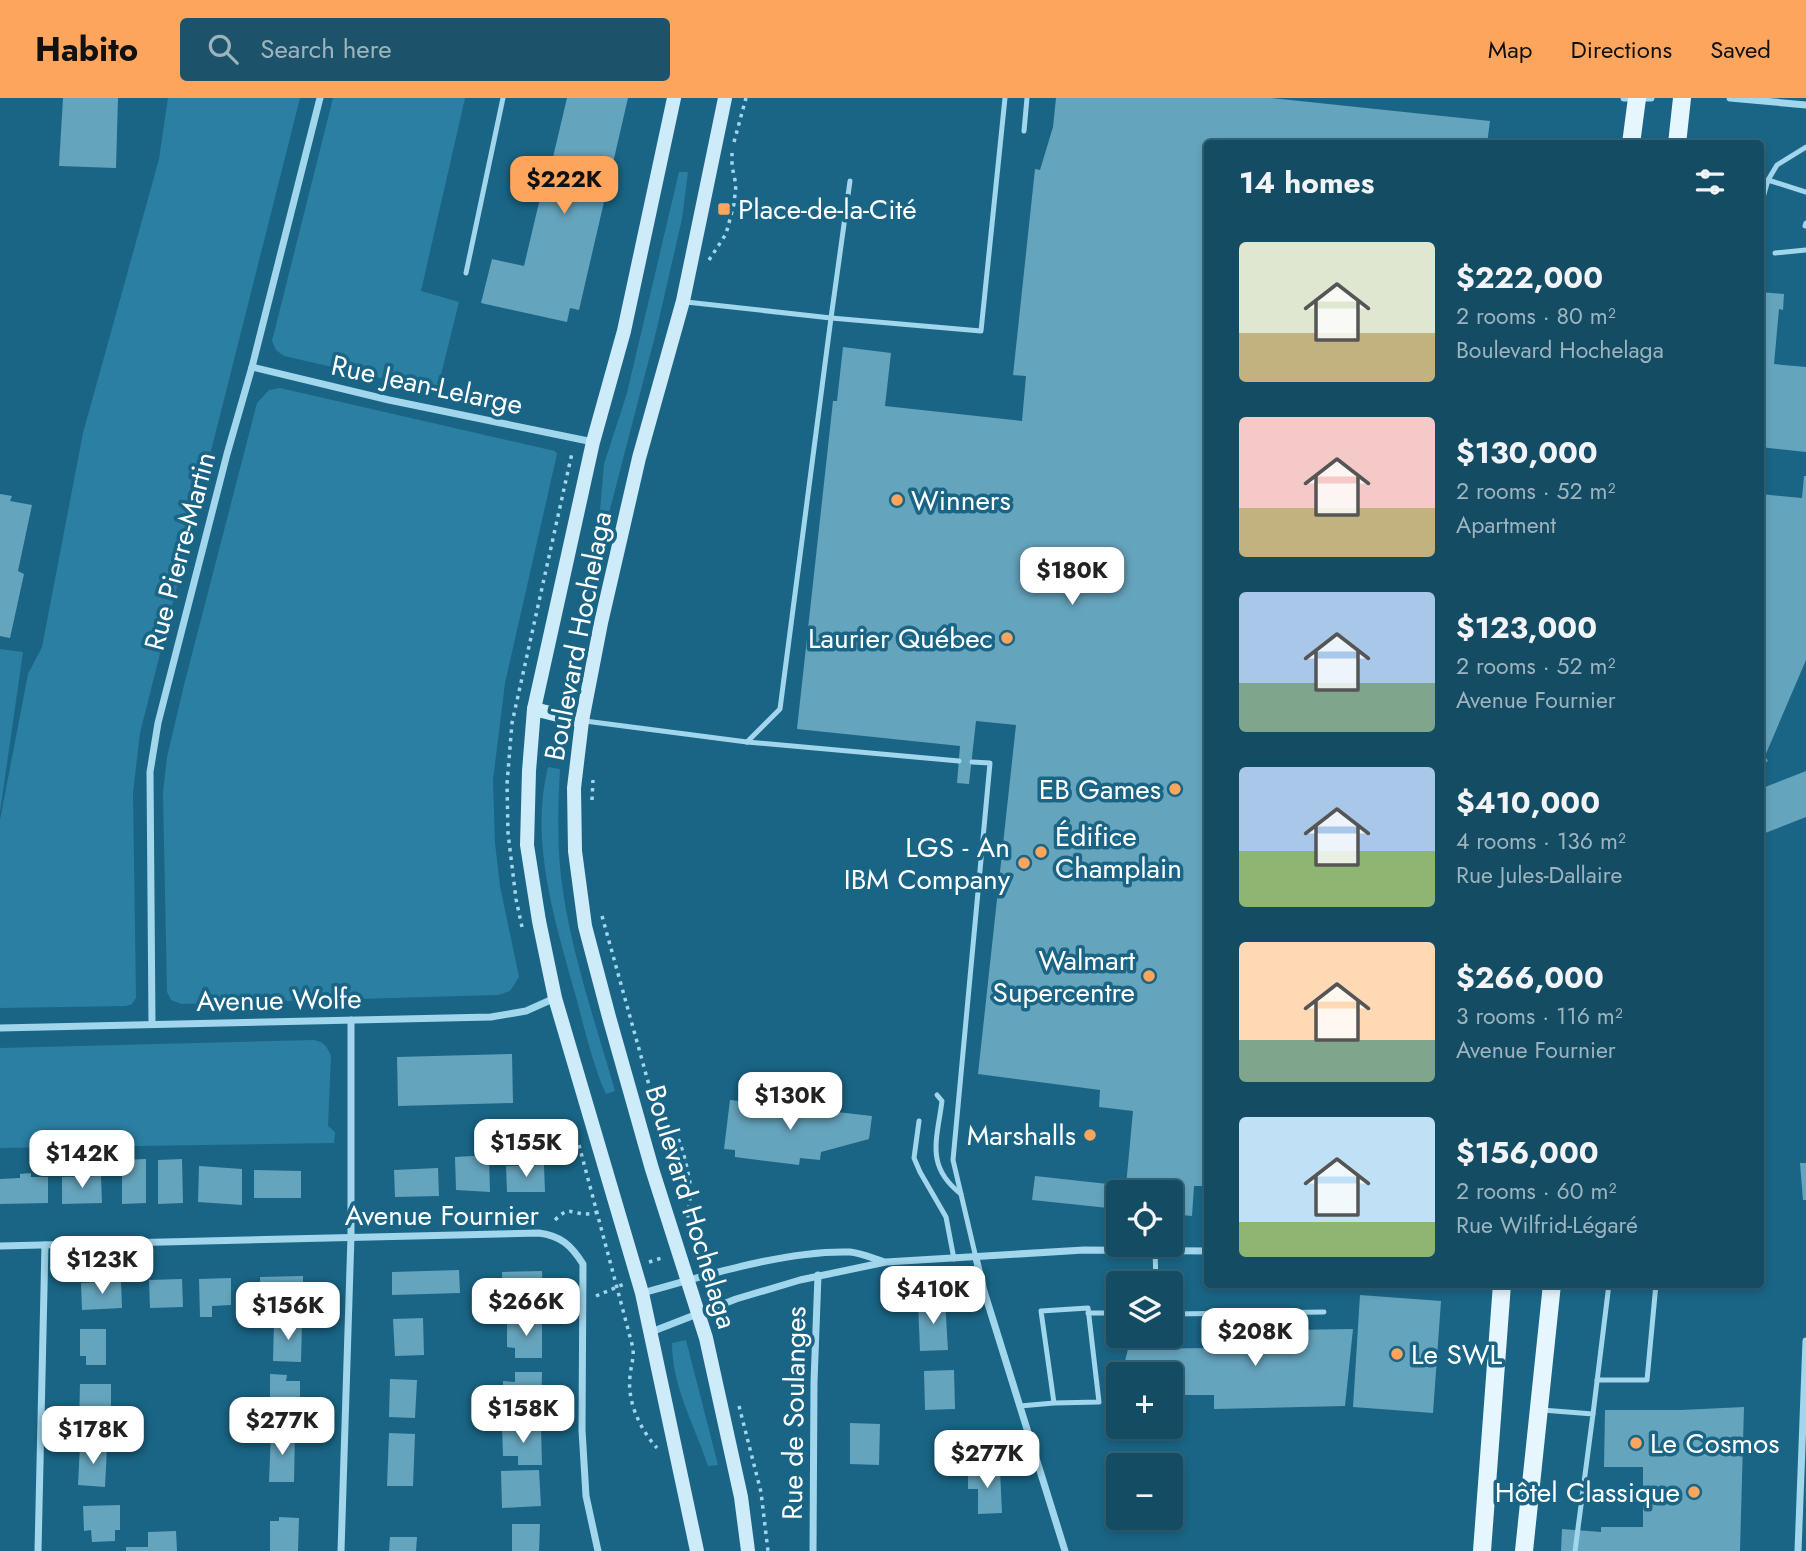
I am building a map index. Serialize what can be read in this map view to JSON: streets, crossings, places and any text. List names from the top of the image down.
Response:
{
  "streets": {
    "main road": ["Boulevard Hochelaga"],
    "street": [
      "Rue Jean-Lelarge",
      "Rue Pierre-Martin",
      "Avenue Wolfe",
      "Avenue Fournier",
      "Rue de Soulanges"
    ]
  },
  "crossings": [
    ["Rue Jean-Lelarge", "Rue Pierre-Martin"],
    ["Rue Jean-Lelarge", "Boulevard Hochelaga"],
    ["Rue Pierre-Martin", "Avenue Wolfe"],
    ["Boulevard Hochelaga", "Avenue Wolfe"]
  ],
  "places": {
    "transit": ["Place-de-la-Cité"],
    "other": [
      "Winners",
      "Laurier Québec",
      "EB Games",
      "Édifice Champlain",
      "LGS - An IBM Company",
      "Walmart Supercentre",
      "Marshalls",
      "Le SWL",
      "Le Cosmos",
      "Hôtel Classique"
    ]
  },
  "page": {
    "header": "Habito",
    "search": "Search here",
    "nav": ["Map", "Directions", "Saved"],
    "heading": "14 homes",
    "price": [
      "$222K",
      "$180K",
      "$130K",
      "$155K",
      "$142K",
      "$123K",
      "$410K",
      "$266K",
      "$156K",
      "$208K",
      "$158K",
      "$277K",
      "$178K",
      "$277K"
    ],
    "list": [
      {
        "name": "$222,000",
        "note": "2 rooms · 80 m² · Boulevard Hochelaga"
      },
      {
        "name": "$130,000",
        "note": "2 rooms · 52 m² · Apartment"
      },
      {
        "name": "$123,000",
        "note": "2 rooms · 52 m² · Avenue Fournier"
      },
      {
        "name": "$410,000",
        "note": "4 rooms · 136 m² · Rue Jules-Dallaire"
      },
      {
        "name": "$266,000",
        "note": "3 rooms · 116 m² · Avenue Fournier"
      },
      {
        "name": "$156,000",
        "note": "2 rooms · 60 m² · Rue Wilfrid-Légaré"
      }
    ],
    "map_buttons": ["+", "−"]
  }
}
